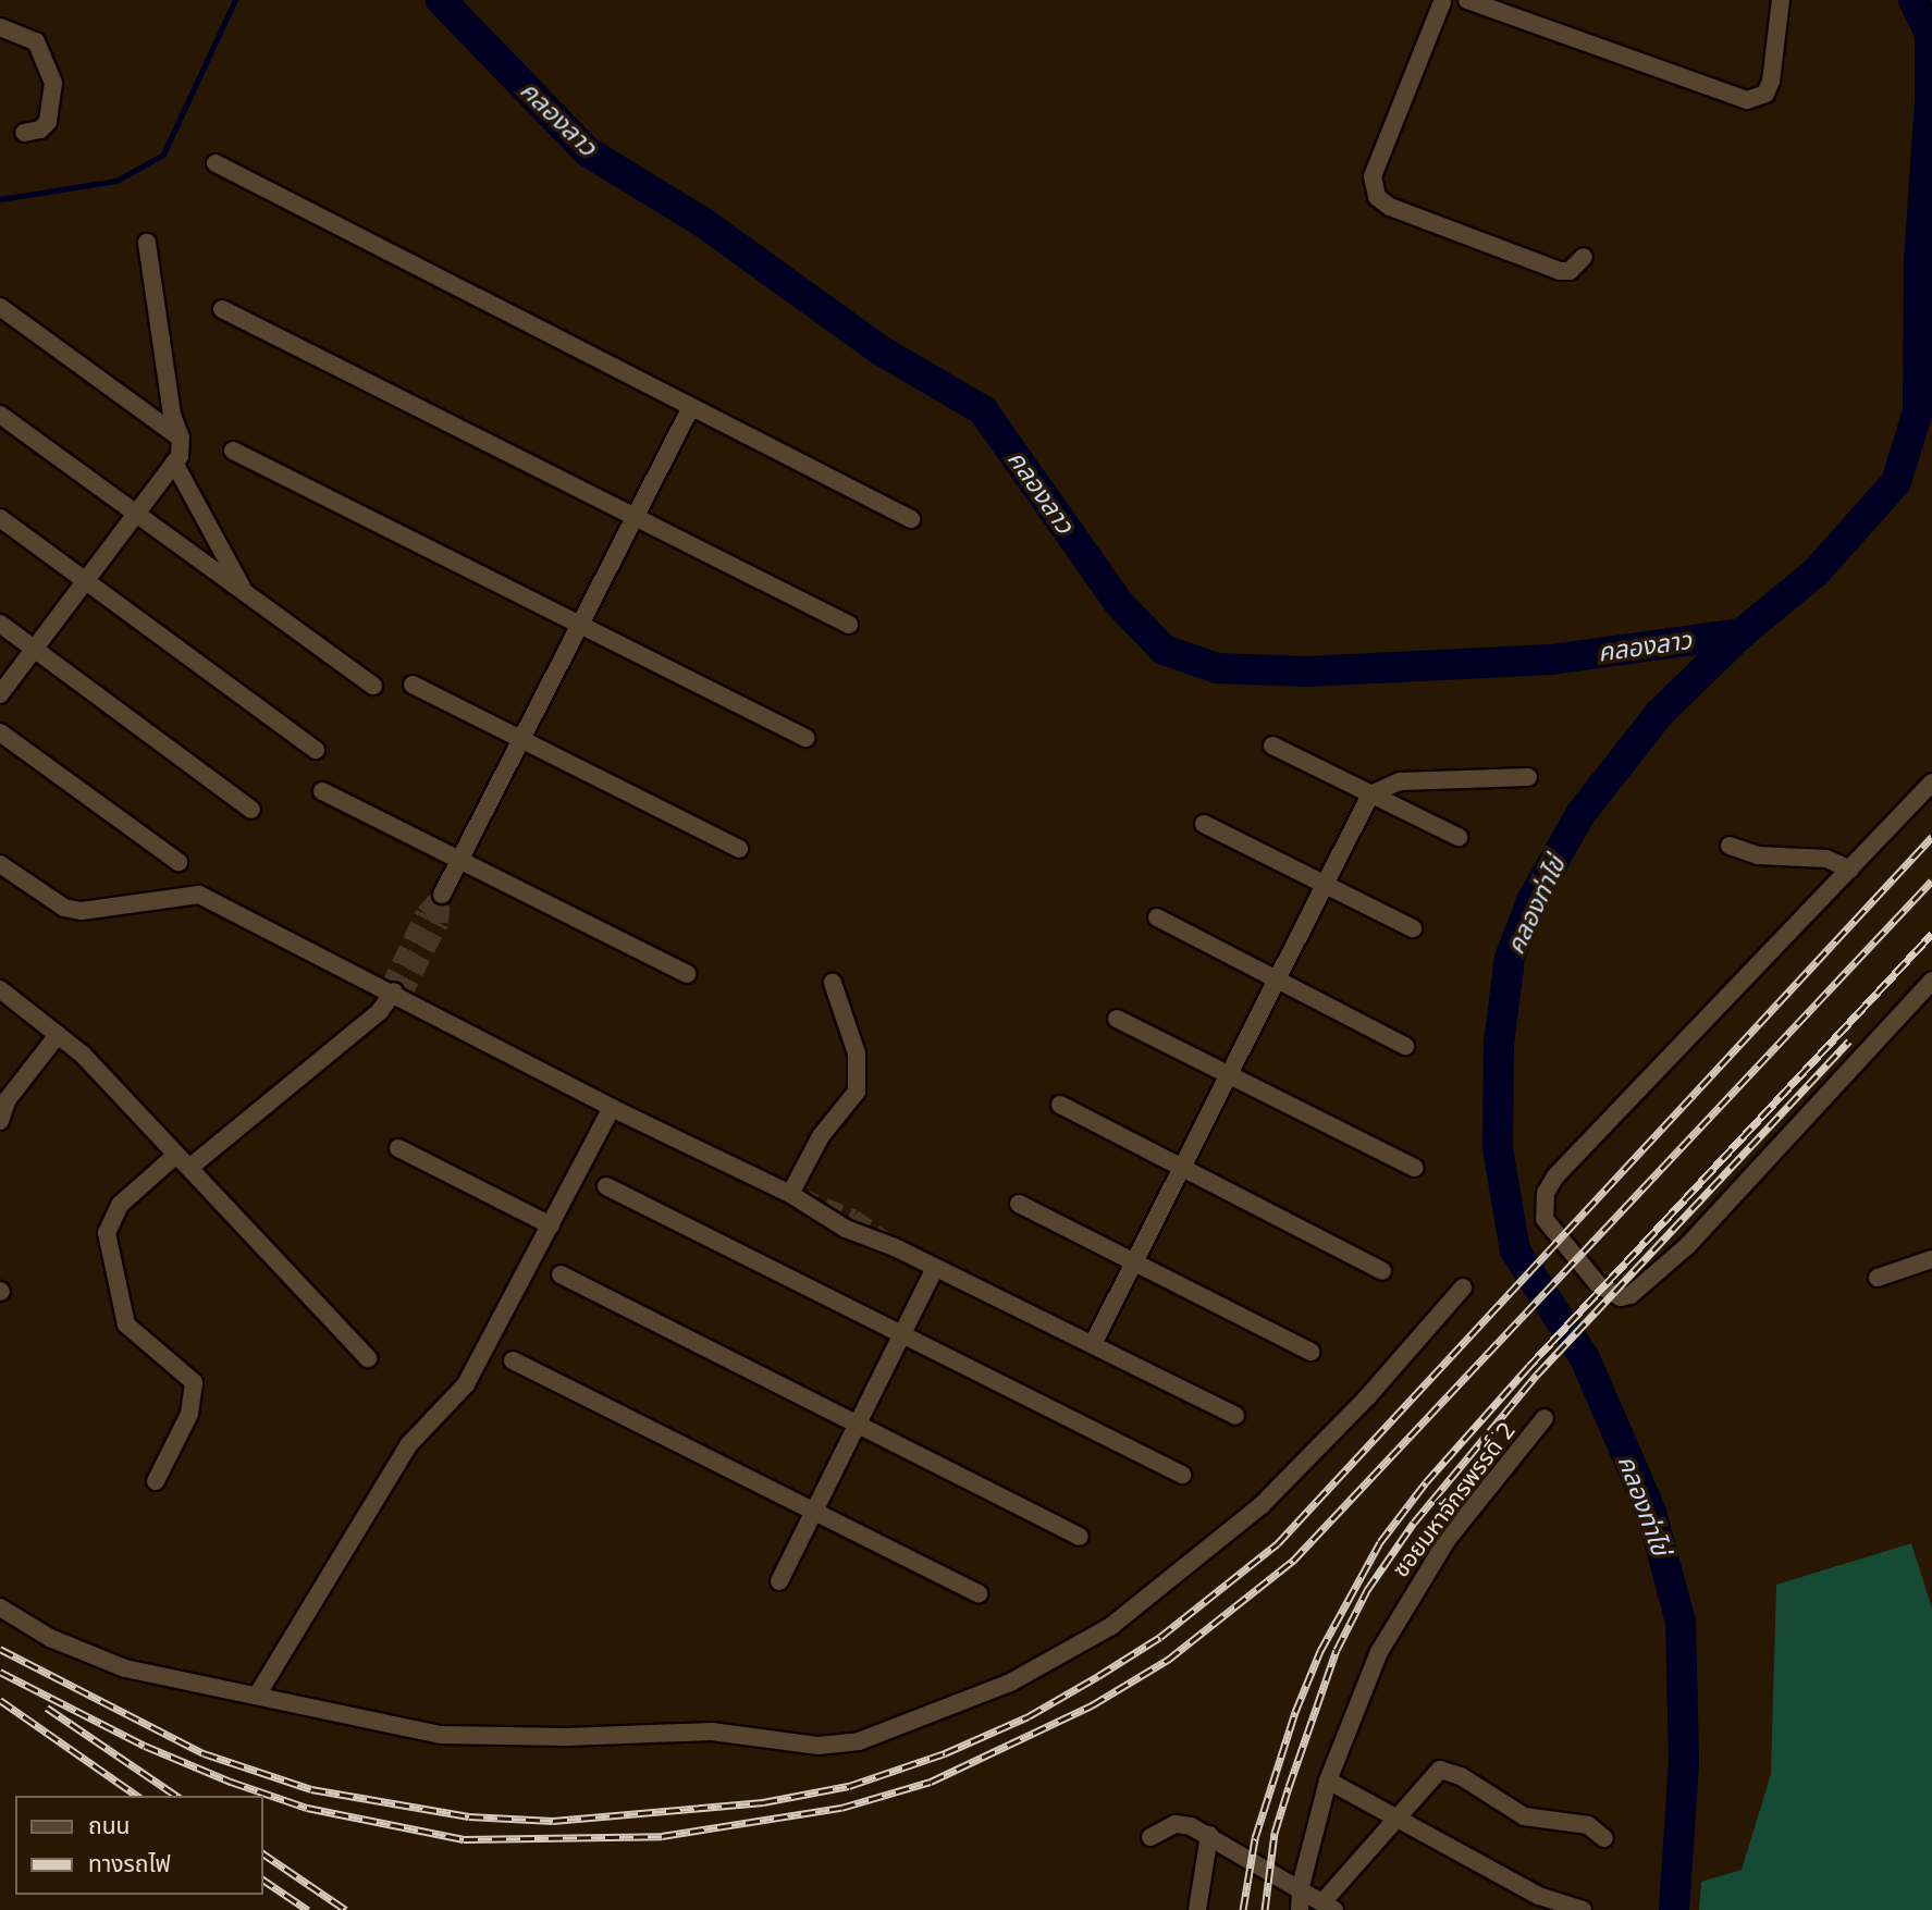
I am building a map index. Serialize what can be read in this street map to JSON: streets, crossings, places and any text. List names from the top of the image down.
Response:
{
  "streets": {
    "street": ["ซอยมหาจักรพรรดิ์ 2"]
  },
  "water": ["คลองลาว", "คลองท่าไข่"],
  "legend": ["ถนน", "ทางรถไฟ"]
}
